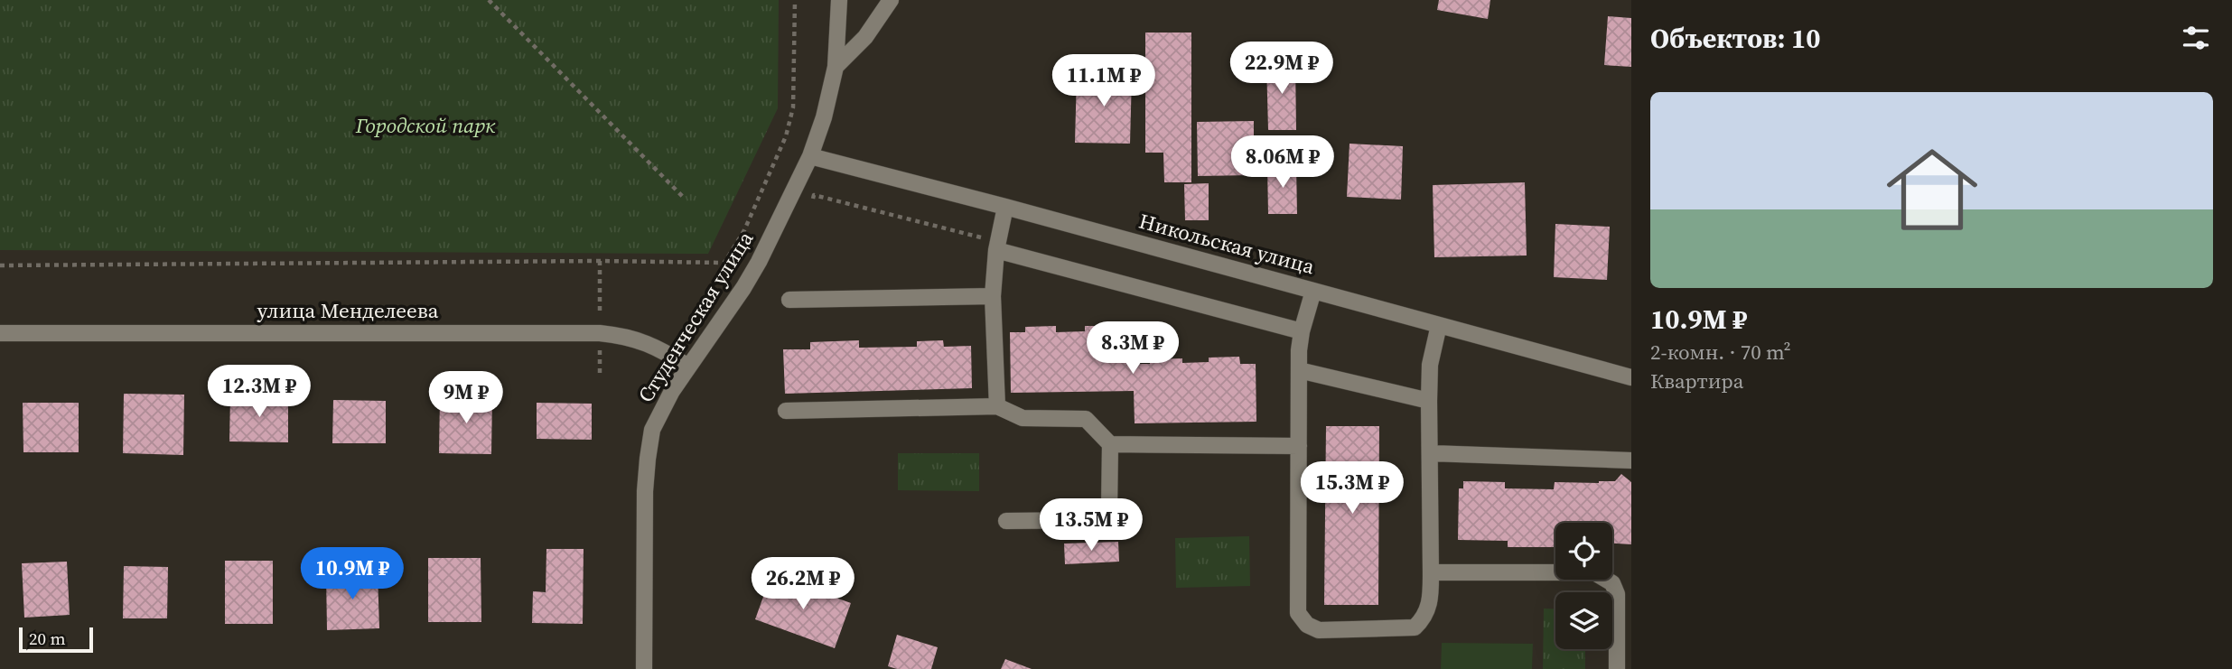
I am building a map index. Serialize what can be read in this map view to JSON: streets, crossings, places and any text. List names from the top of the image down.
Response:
{
  "streets": {
    "street": ["Никольская улица", "улица Менделеева", "Студенческая улица"]
  },
  "crossings": [
    ["Никольская улица", "Студенческая улица"],
    ["улица Менделеева", "Студенческая улица"]
  ],
  "parks": ["Городской парк"],
  "scale_bar": "20 m",
  "page": {
    "heading": "Объектов: 10",
    "price": [
      "22.9M ₽",
      "11.1M ₽",
      "8.06M ₽",
      "8.3M ₽",
      "12.3M ₽",
      "9M ₽",
      "15.3M ₽",
      "13.5M ₽",
      "10.9M ₽",
      "26.2M ₽"
    ],
    "list": [
      {
        "name": "10.9M ₽",
        "note": "2-комн. · 70 m² · Квартира"
      }
    ],
    "scale": "20 m"
  }
}
